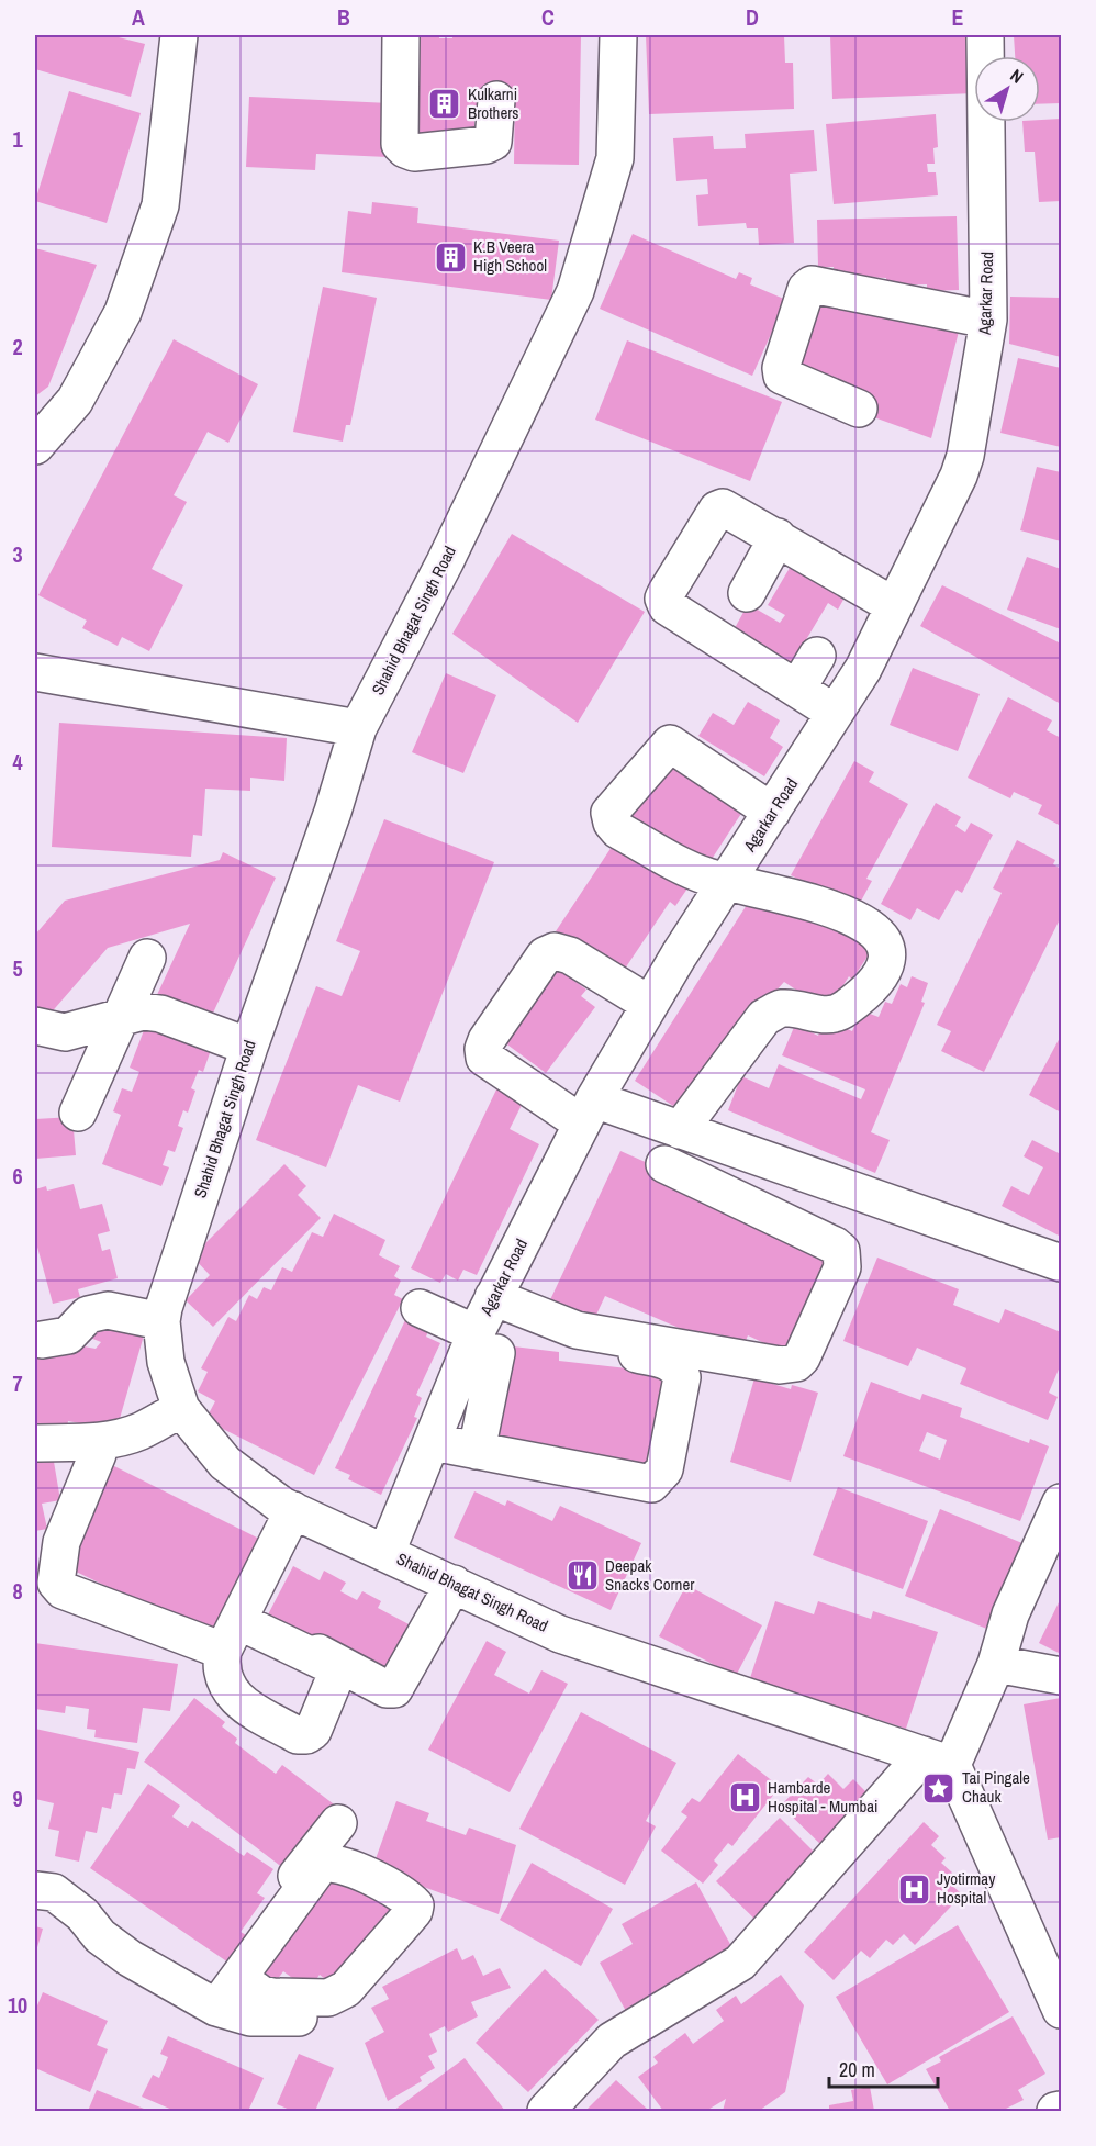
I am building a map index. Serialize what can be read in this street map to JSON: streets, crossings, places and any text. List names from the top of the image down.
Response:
{
  "streets": {
    "street": ["Agarkar Road", "Shahid Bhagat Singh Road"]
  },
  "crossings": [
    ["Agarkar Road", "Shahid Bhagat Singh Road"]
  ],
  "places": {
    "building": ["Kulkarni Brothers", "K.B Veera High School"],
    "restaurant": ["Deepak Snacks Corner"],
    "place": ["Tai Pingale Chauk"],
    "hospital": ["Hambarde Hospital - Mumbai", "Jyotirmay Hospital"]
  },
  "scale_bar": "20 m",
  "north": "top right",
  "grid": {
    "columns": [
      "A",
      "B",
      "C",
      "D",
      "E"
    ],
    "rows": [
      "1",
      "2",
      "3",
      "4",
      "5",
      "6",
      "7",
      "8",
      "9",
      "10"
    ]
  }
}
